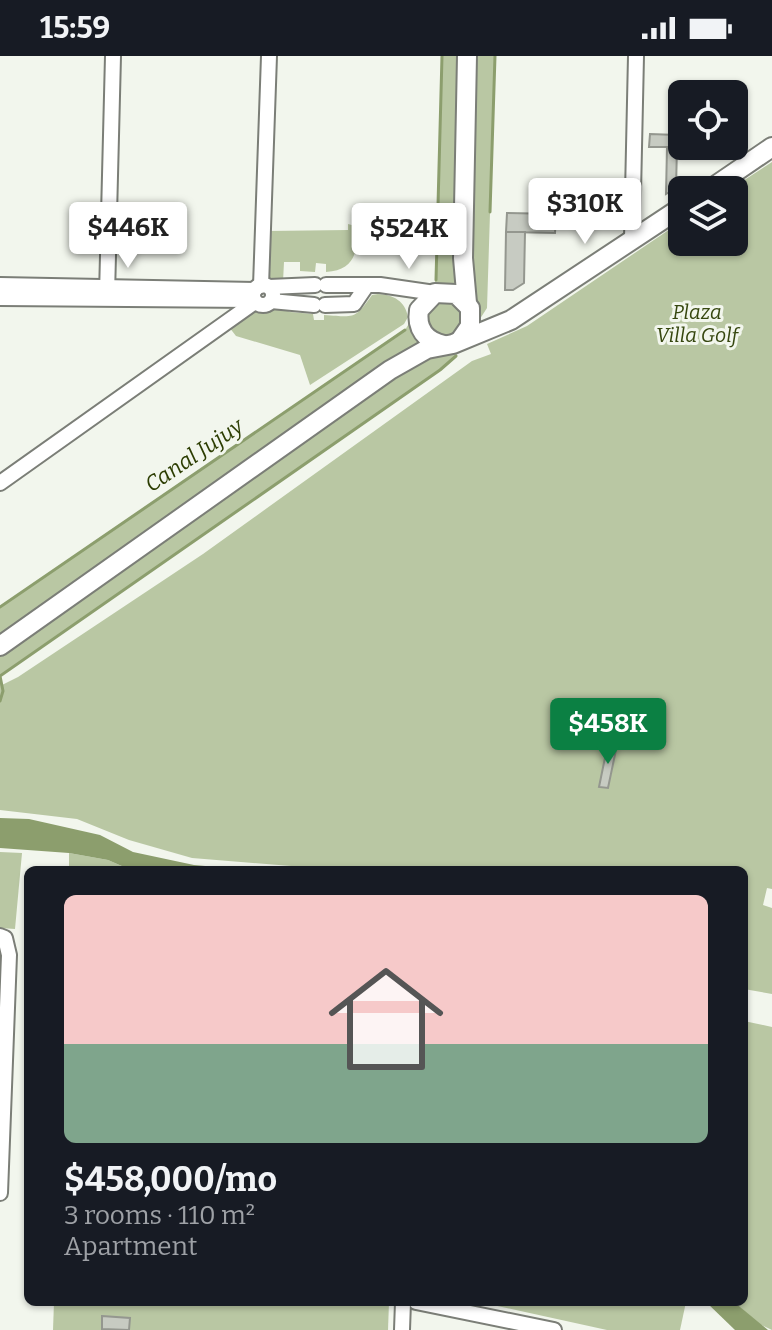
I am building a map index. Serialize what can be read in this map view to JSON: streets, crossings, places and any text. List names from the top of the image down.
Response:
{
  "water": ["Canal Jujuy"],
  "parks": ["Plaza Villa Golf"],
  "page": {
    "status": "15:59",
    "price": [
      "$310K",
      "$446K",
      "$524K",
      "$458K"
    ],
    "list": [
      {
        "name": "$458,000/mo",
        "note": "3 rooms · 110 m² · Apartment"
      }
    ]
  }
}
